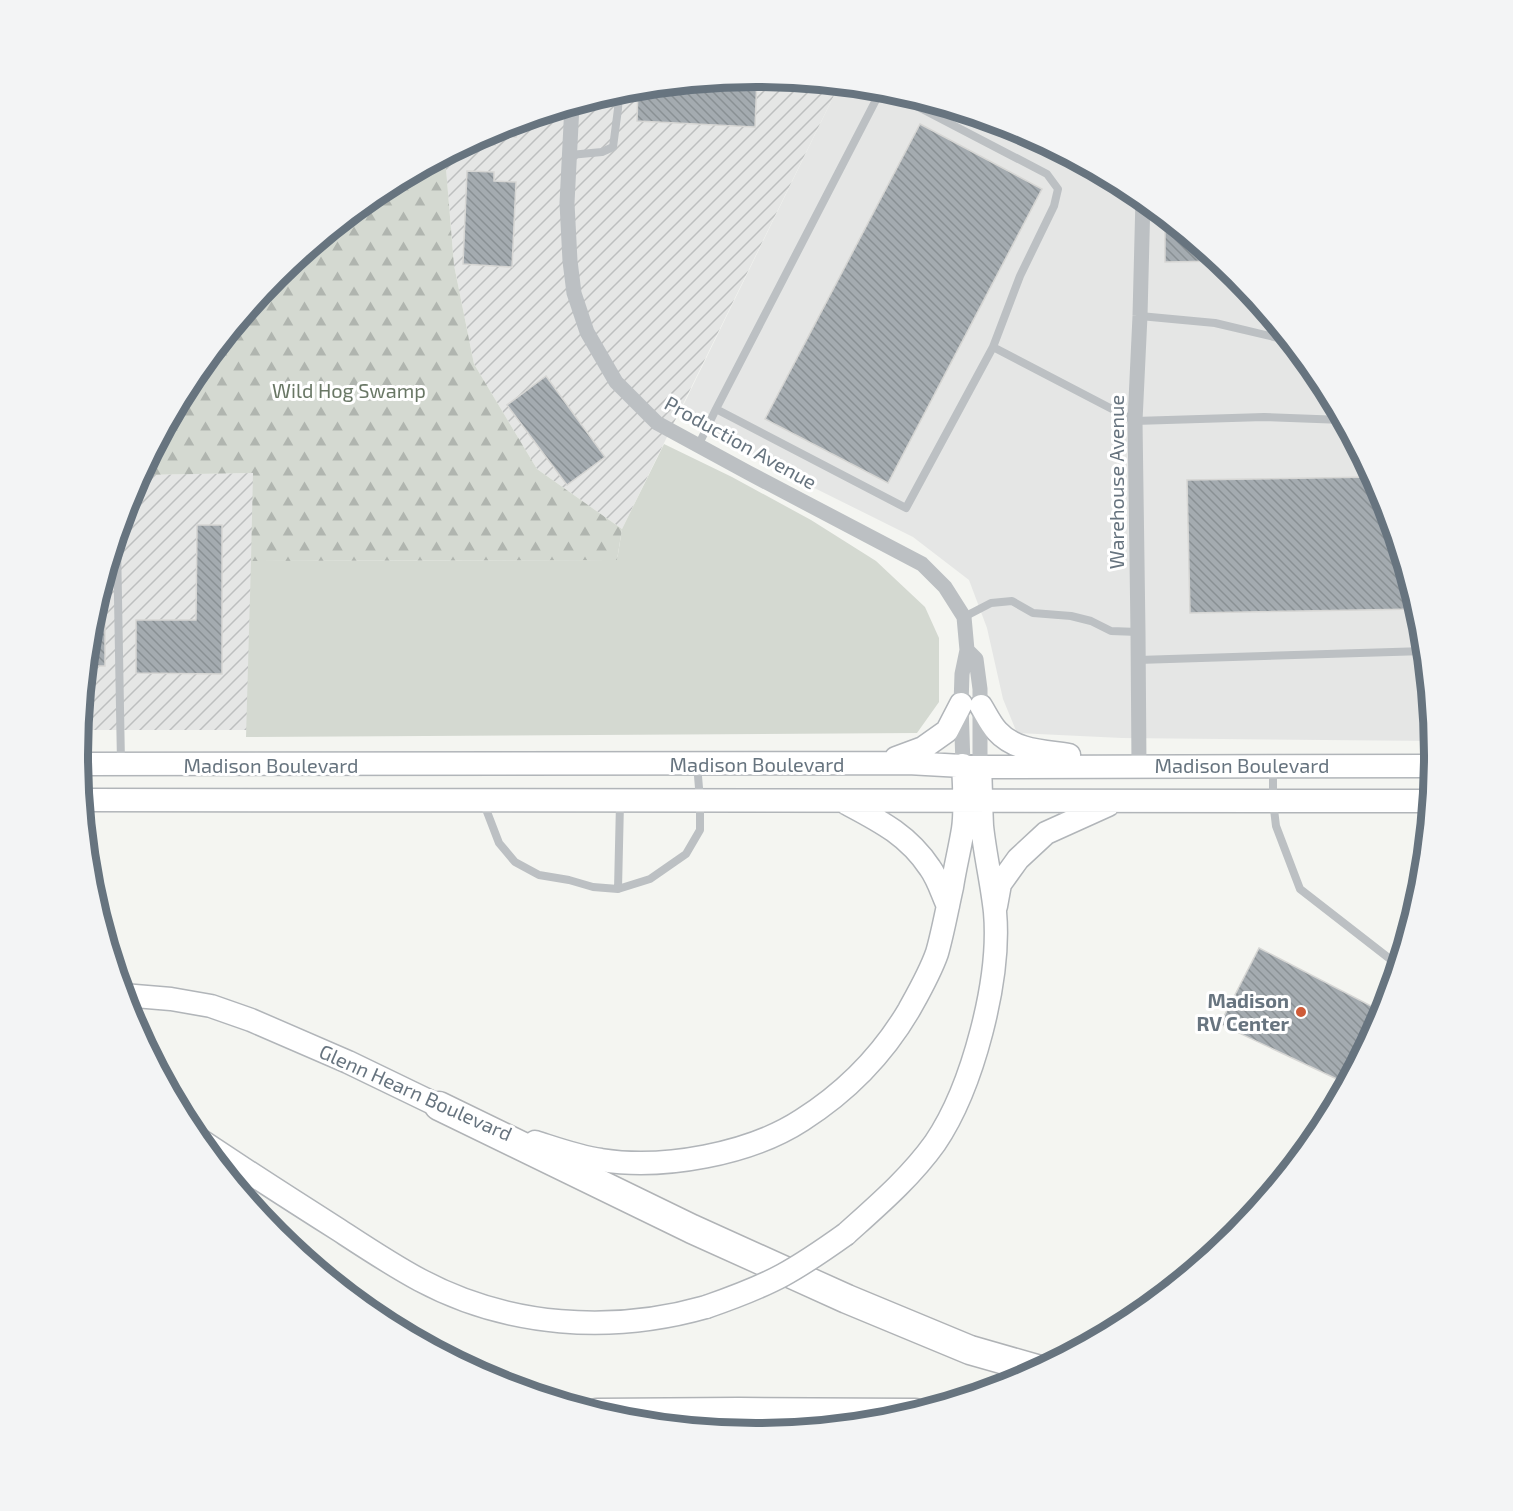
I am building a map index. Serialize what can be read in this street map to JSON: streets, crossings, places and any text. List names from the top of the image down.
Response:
{
  "streets": {
    "main road": ["Madison Boulevard", "Glenn Hearn Boulevard"],
    "street": ["Production Avenue", "Warehouse Avenue"]
  },
  "crossings": [
    ["Production Avenue", "Madison Boulevard"],
    ["Production Avenue", "Glenn Hearn Boulevard"],
    ["Warehouse Avenue", "Madison Boulevard"],
    ["Madison Boulevard", "Glenn Hearn Boulevard"]
  ],
  "parks": ["Wild Hog Swamp"],
  "places": ["Madison RV Center"]
}
